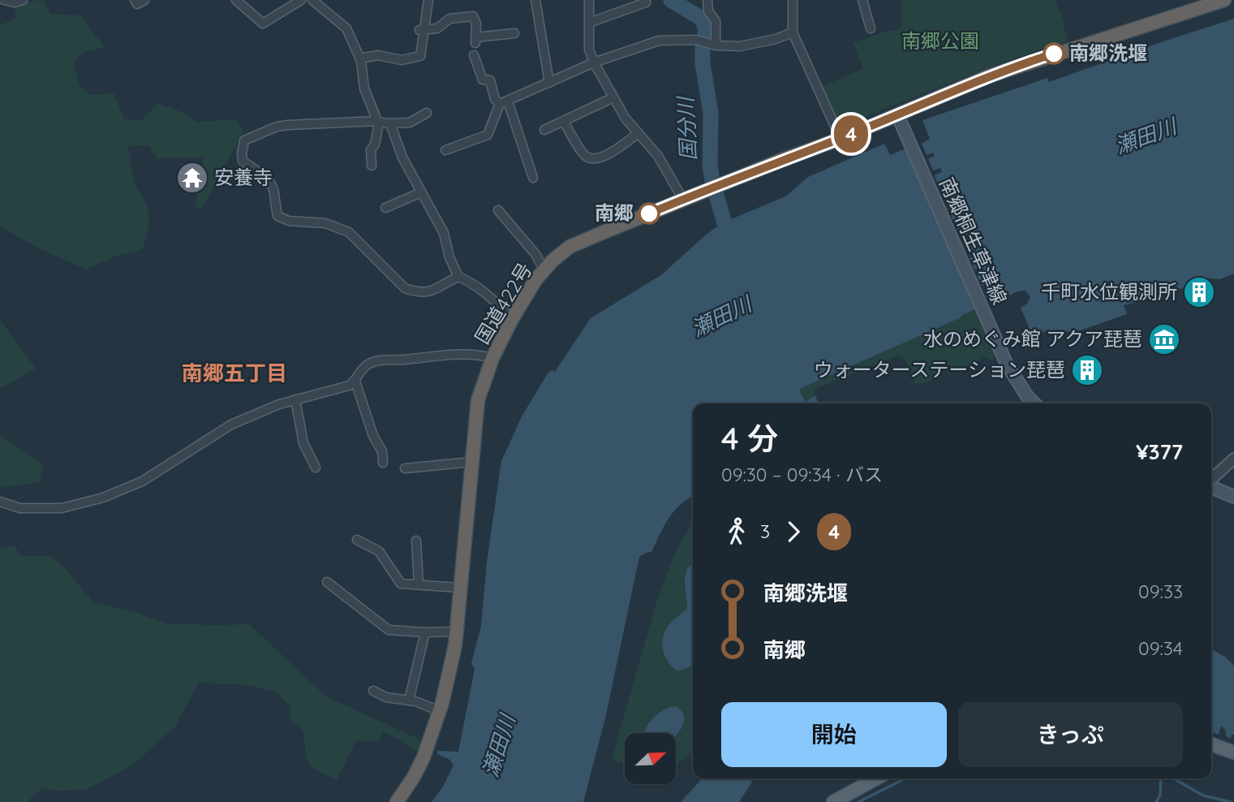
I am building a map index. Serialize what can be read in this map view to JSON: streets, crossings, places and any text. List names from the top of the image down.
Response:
{
  "streets": {
    "highway": ["国道422号"],
    "main road": ["南郷桐生草津線"]
  },
  "crossings": [
    ["南郷桐生草津線", "国道422号"]
  ],
  "districts": ["南郷五丁目"],
  "water": ["国分川", "瀬田川"],
  "parks": ["南郷公園"],
  "places": {
    "other": ["南郷洗堰", "南郷"],
    "temple": ["安養寺"],
    "building": ["千町水位観測所", "ウォーターステーション琵琶"],
    "museum": ["水のめぐみ館 アクア琵琶"]
  },
  "lines": ["bus line 4"],
  "north": "top right",
  "page": {
    "on_map": "4",
    "heading": ["4 分", "09:30 – 09:34 · バス", "¥377"],
    "legs": ["3", "4"],
    "list": [
      {
        "name": "南郷洗堰",
        "value": "09:33"
      },
      {
        "name": "南郷",
        "value": "09:34"
      }
    ],
    "buttons": ["開始", "きっぷ"]
  }
}
